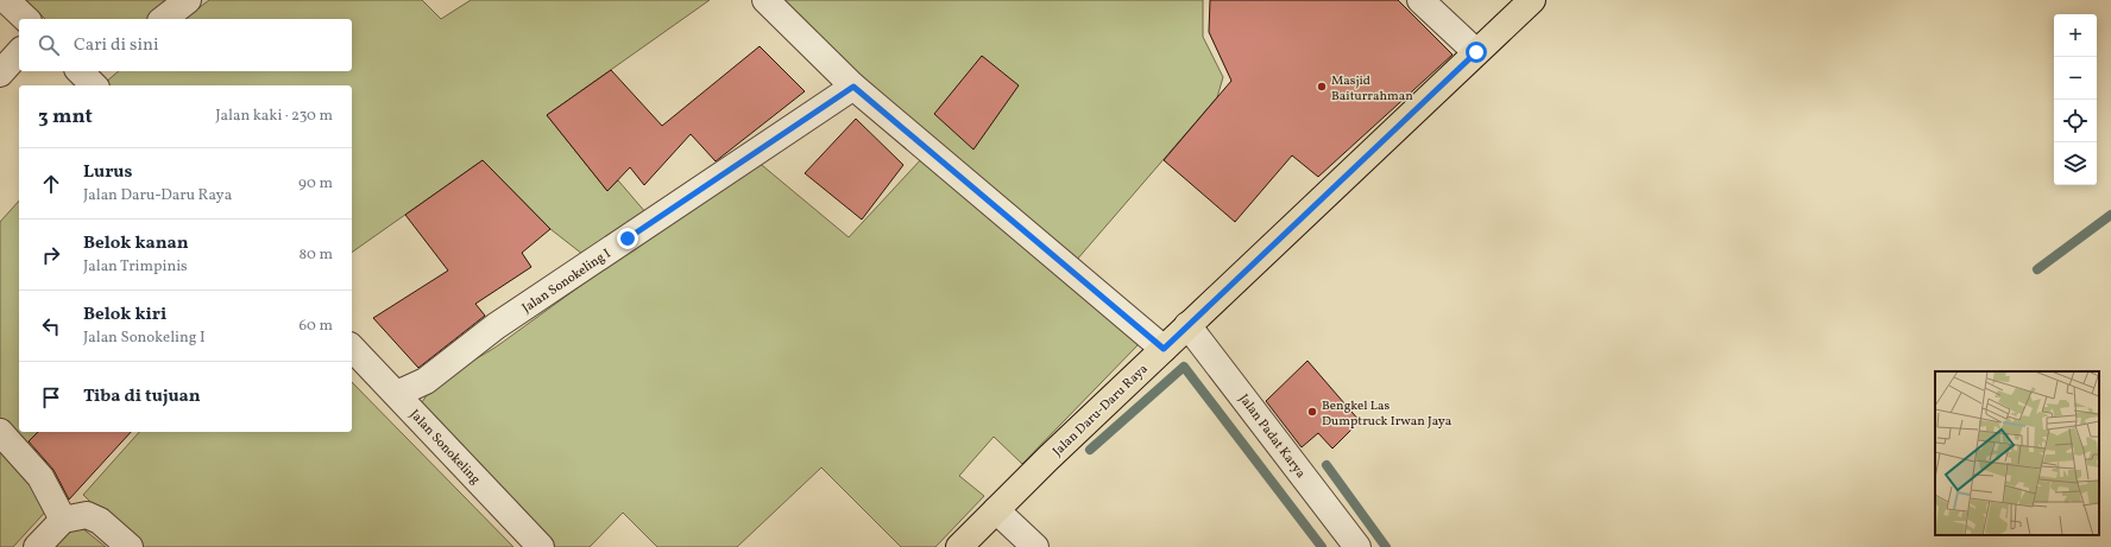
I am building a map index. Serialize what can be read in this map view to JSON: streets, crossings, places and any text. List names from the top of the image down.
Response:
{
  "streets": {
    "main road": ["Jalan Daru-Daru Raya"],
    "street": ["Jalan Sonokeling I", "Jalan Padat Karya", "Jalan Sonokeling"]
  },
  "crossings": [
    ["Jalan Sonokeling I", "Jalan Sonokeling"],
    ["Jalan Daru-Daru Raya", "Jalan Padat Karya"]
  ],
  "places": ["Masjid Baiturrahman", "Bengkel Las Dumptruck Irwan Jaya"],
  "page": {
    "map_buttons": ["+", "−"],
    "search": "Cari di sini",
    "heading": ["3 mnt", "Jalan kaki · 230 m"],
    "list": [
      ["Lurus", "Jalan Daru-Daru Raya", "90 m"],
      ["Belok kanan", "Jalan Trimpinis", "80 m"],
      ["Belok kiri", "Jalan Sonokeling I", "60 m"],
      "Tiba di tujuan"
    ]
  }
}
